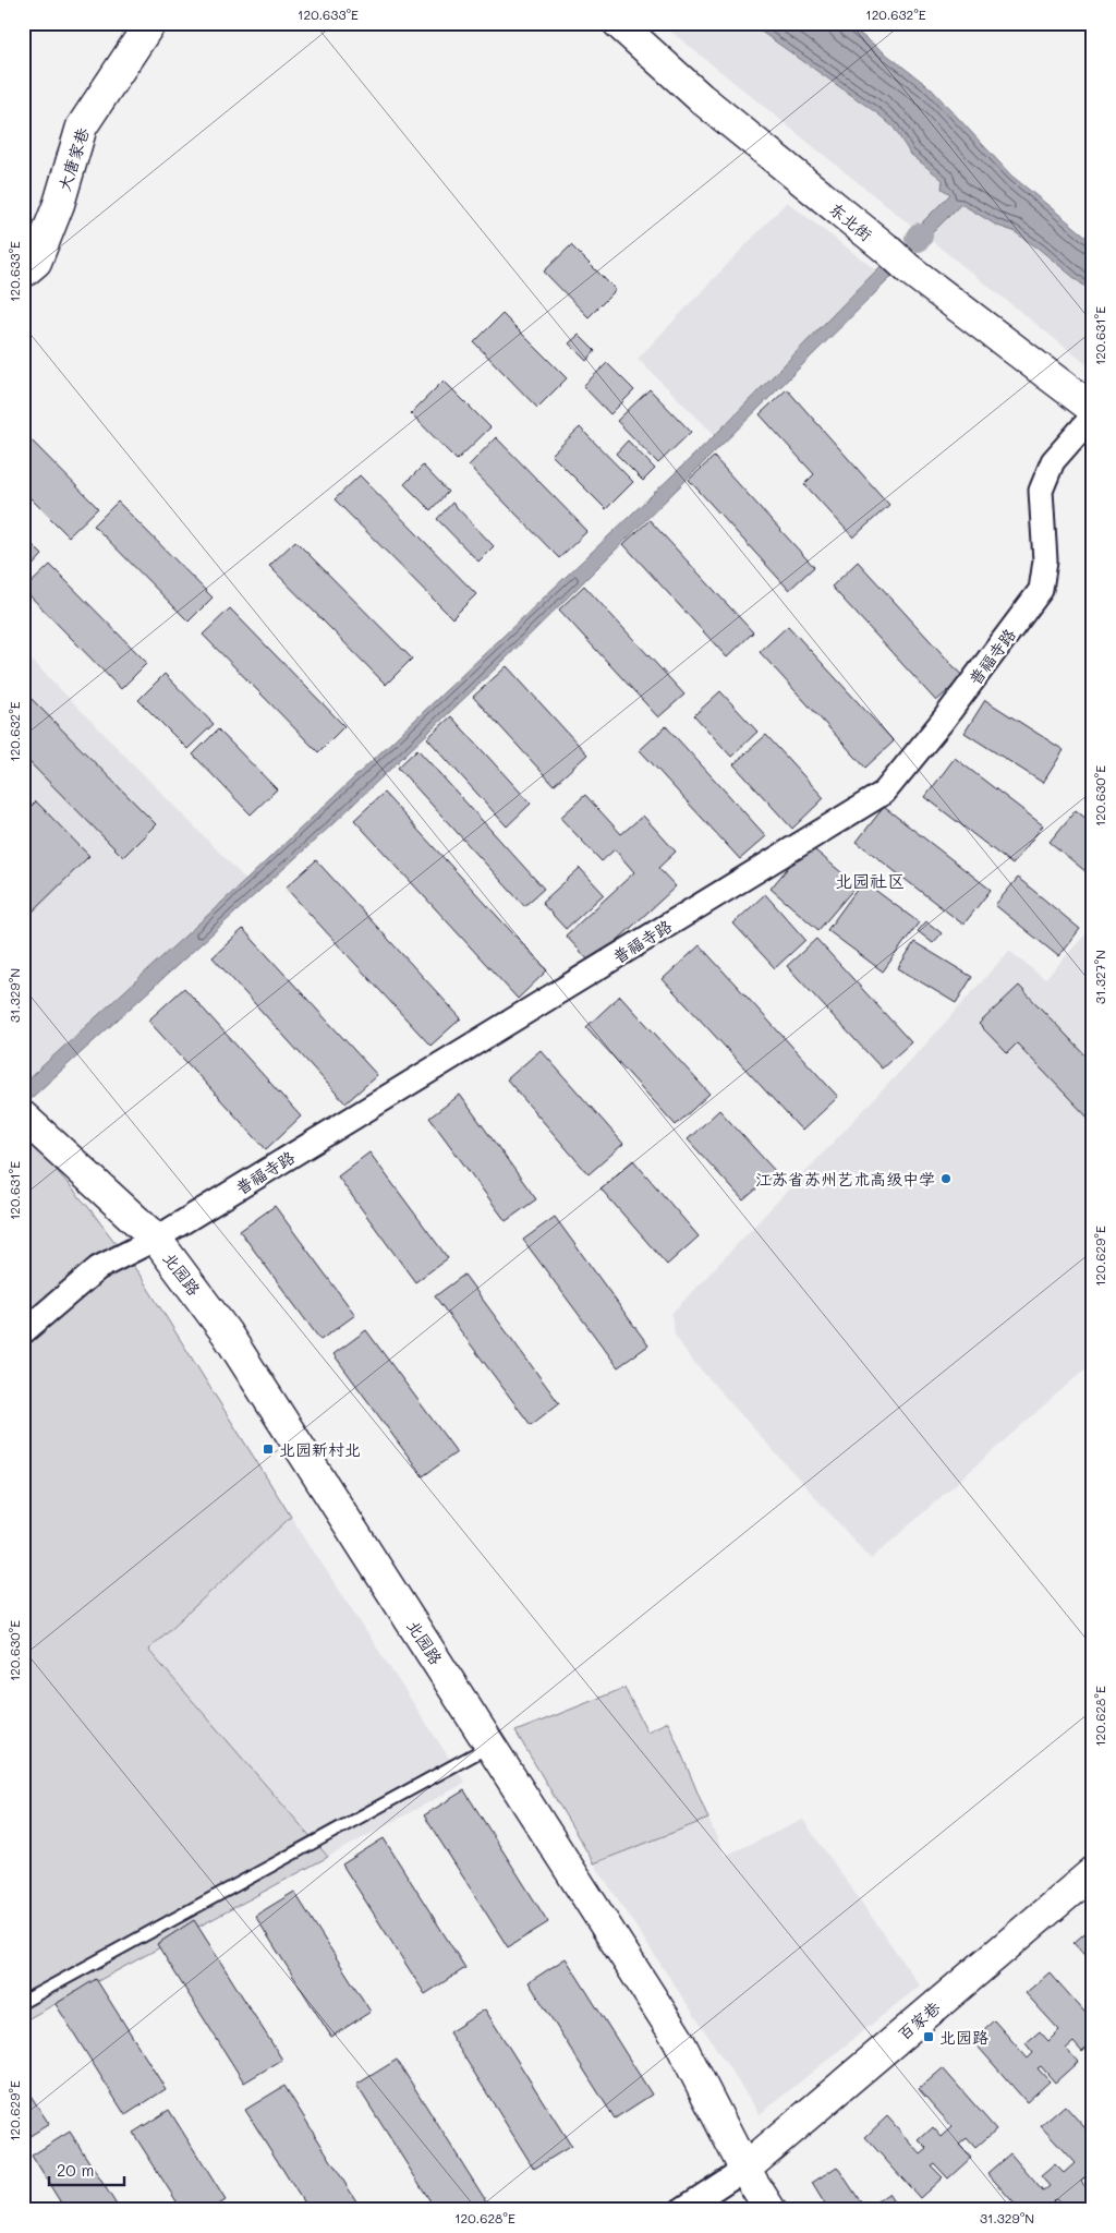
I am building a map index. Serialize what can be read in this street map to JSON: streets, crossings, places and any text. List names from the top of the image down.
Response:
{
  "streets": {
    "street": [
      "大唐家巷",
      "东北街",
      "普福寺路",
      "北园路",
      "百家巷"
    ]
  },
  "crossings": [
    ["普福寺路", "北园路"],
    ["北园路", "百家巷"]
  ],
  "districts": ["北园社区"],
  "places": {
    "other": ["江苏省苏州艺术高级中学"],
    "transit": ["北园新村北", "北园路"]
  },
  "scale_bar": "20 m",
  "coordinates": [
    "120.633°E",
    "120.632°E",
    "120.631°E",
    "120.630°E",
    "31.327°N",
    "31.329°N",
    "120.629°E",
    "120.628°E"
  ]
}
